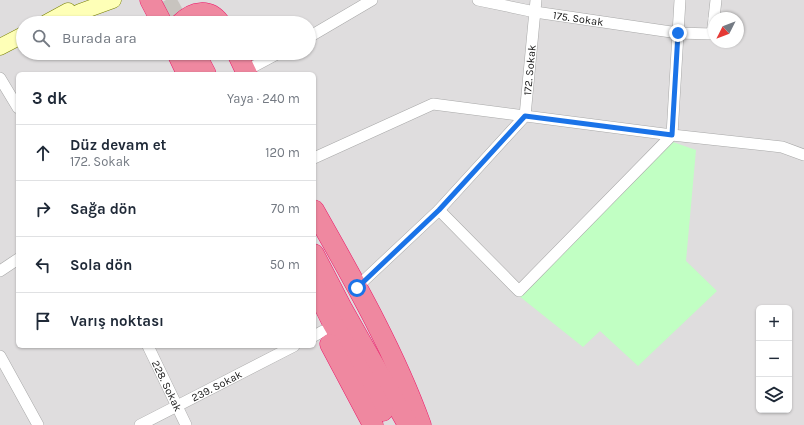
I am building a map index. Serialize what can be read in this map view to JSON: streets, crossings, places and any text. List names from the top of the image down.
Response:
{
  "streets": {
    "street": [
      "175. Sokak",
      "172. Sokak",
      "239. Sokak",
      "228. Sokak"
    ]
  },
  "crossings": [
    ["175. Sokak", "172. Sokak"],
    ["239. Sokak", "228. Sokak"]
  ],
  "north": "bottom left",
  "page": {
    "search": "Burada ara",
    "heading": ["3 dk", "Yaya · 240 m"],
    "list": [
      ["Düz devam et", "172. Sokak", "120 m"],
      ["Sağa dön", "70 m"],
      ["Sola dön", "50 m"],
      "Varış noktası"
    ],
    "map_buttons": ["+", "−"]
  }
}
